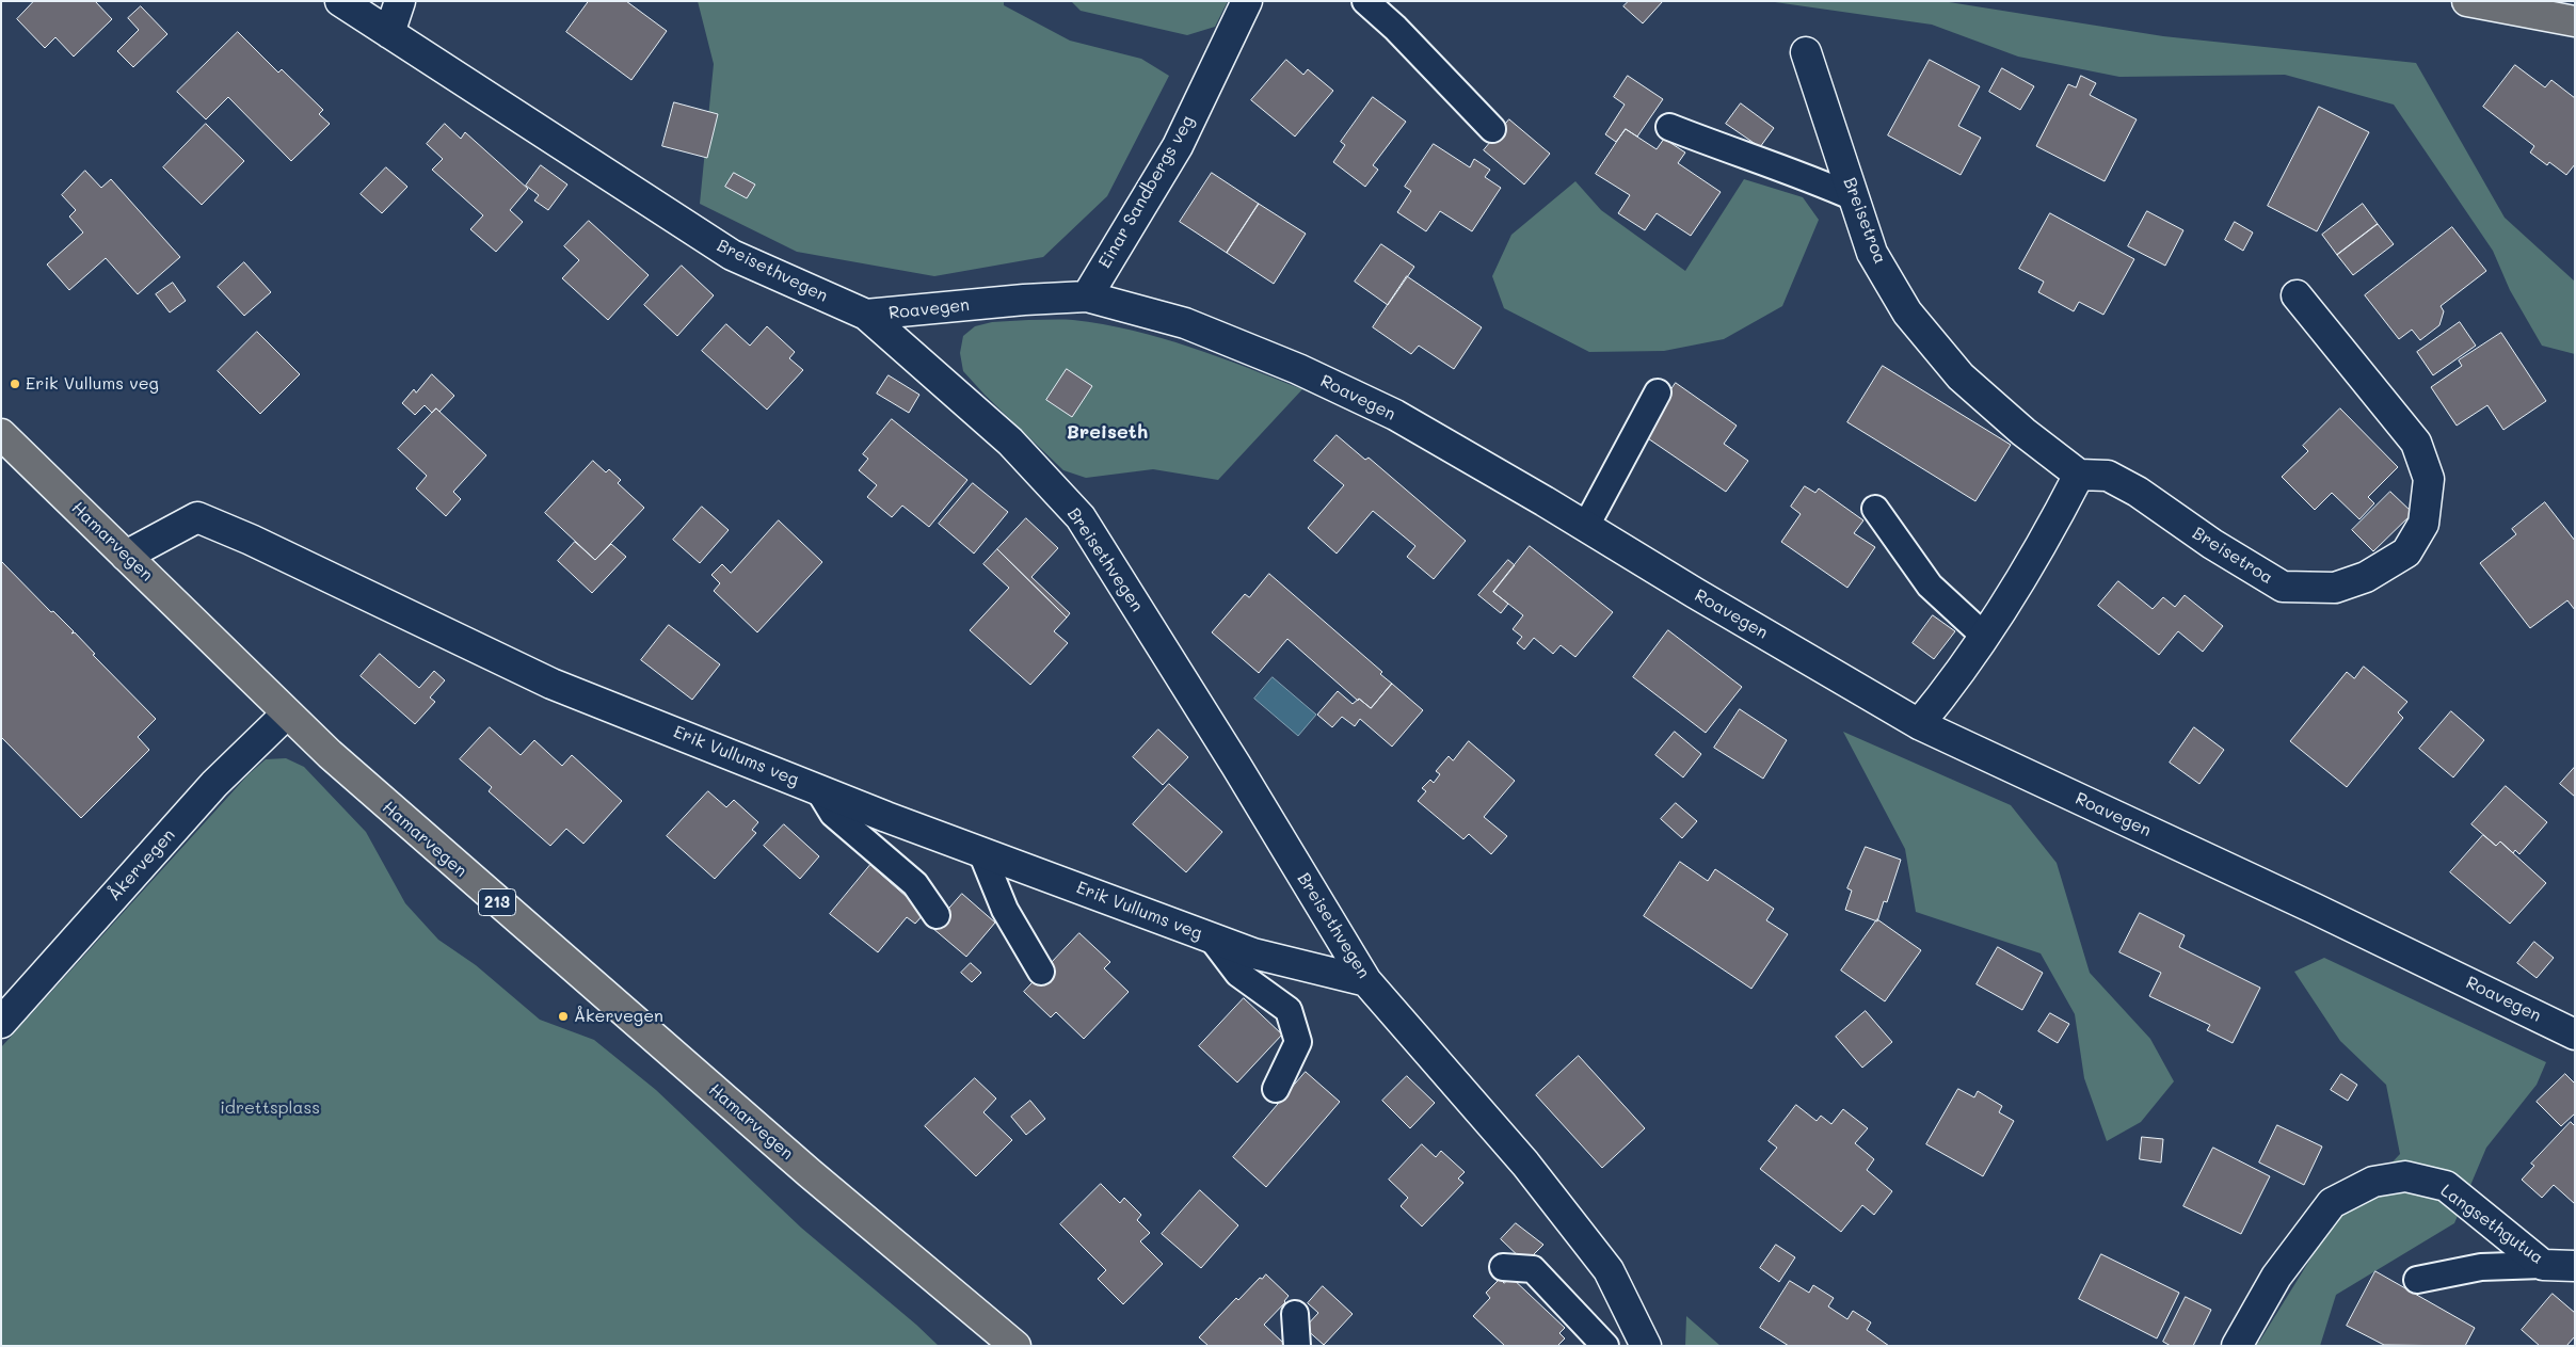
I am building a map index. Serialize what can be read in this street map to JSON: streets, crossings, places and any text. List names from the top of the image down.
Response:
{
  "streets": {
    "main road": ["Hamarvegen", "213"],
    "street": [
      "Einar Sandbergs veg",
      "Breisetroa",
      "Breisethvegen",
      "Roavegen",
      "Erik Vullums veg",
      "Åkervegen",
      "Langsethgutua"
    ]
  },
  "crossings": [
    ["Einar Sandbergs veg", "Roavegen"],
    ["Breisethvegen", "Roavegen"],
    ["Breisethvegen", "Erik Vullums veg"],
    ["Hamarvegen", "Erik Vullums veg"],
    ["Hamarvegen", "Åkervegen"]
  ],
  "districts": ["Breiseth"],
  "parks": ["idrettsplass"],
  "places": ["Erik Vullums veg", "Åkervegen"]
}
